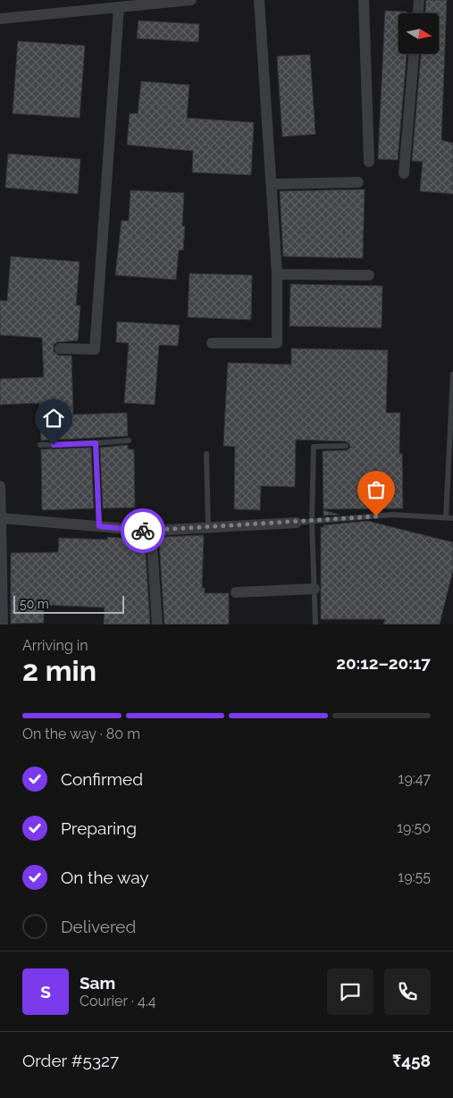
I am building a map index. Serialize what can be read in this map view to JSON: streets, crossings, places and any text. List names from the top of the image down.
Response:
{
  "scale_bar": "50 m",
  "north": "right",
  "page": {
    "scale": "50 m",
    "heading": ["2 min", "Arriving in", "20:12–20:17"],
    "panel": [
      "Sam",
      "Courier · 4.4",
      "Order #5327",
      "₹458"
    ],
    "bar": "On the way · 80 m",
    "list": [
      ["Confirmed", "19:47"],
      ["Preparing", "19:50"],
      ["On the way", "19:55"],
      "Delivered"
    ],
    "round": "S"
  }
}
